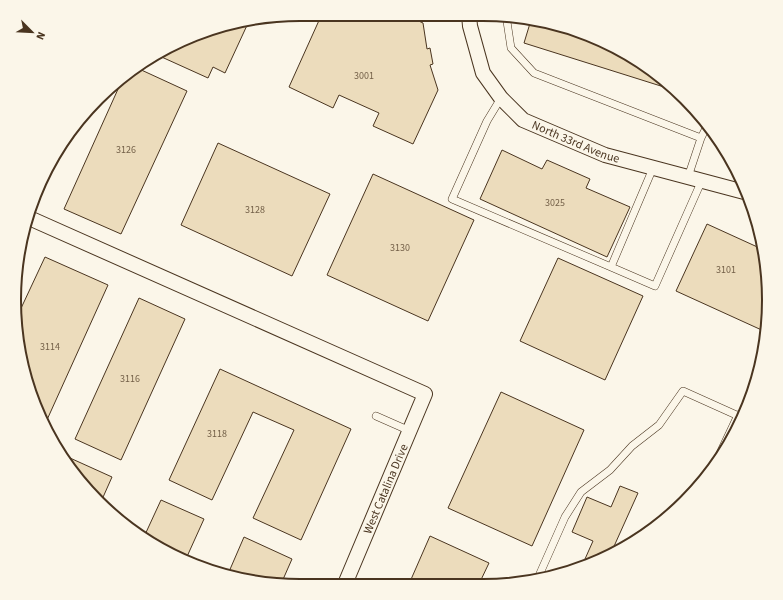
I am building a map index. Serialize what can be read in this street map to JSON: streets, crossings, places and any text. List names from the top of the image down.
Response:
{
  "streets": {
    "street": ["North 33rd Avenue", "West Catalina Drive"]
  },
  "house_numbers": [
    "3001",
    "3126",
    "3025",
    "3128",
    "3130",
    "3101",
    "3114",
    "3116",
    "3118"
  ],
  "north": "bottom right"
}
